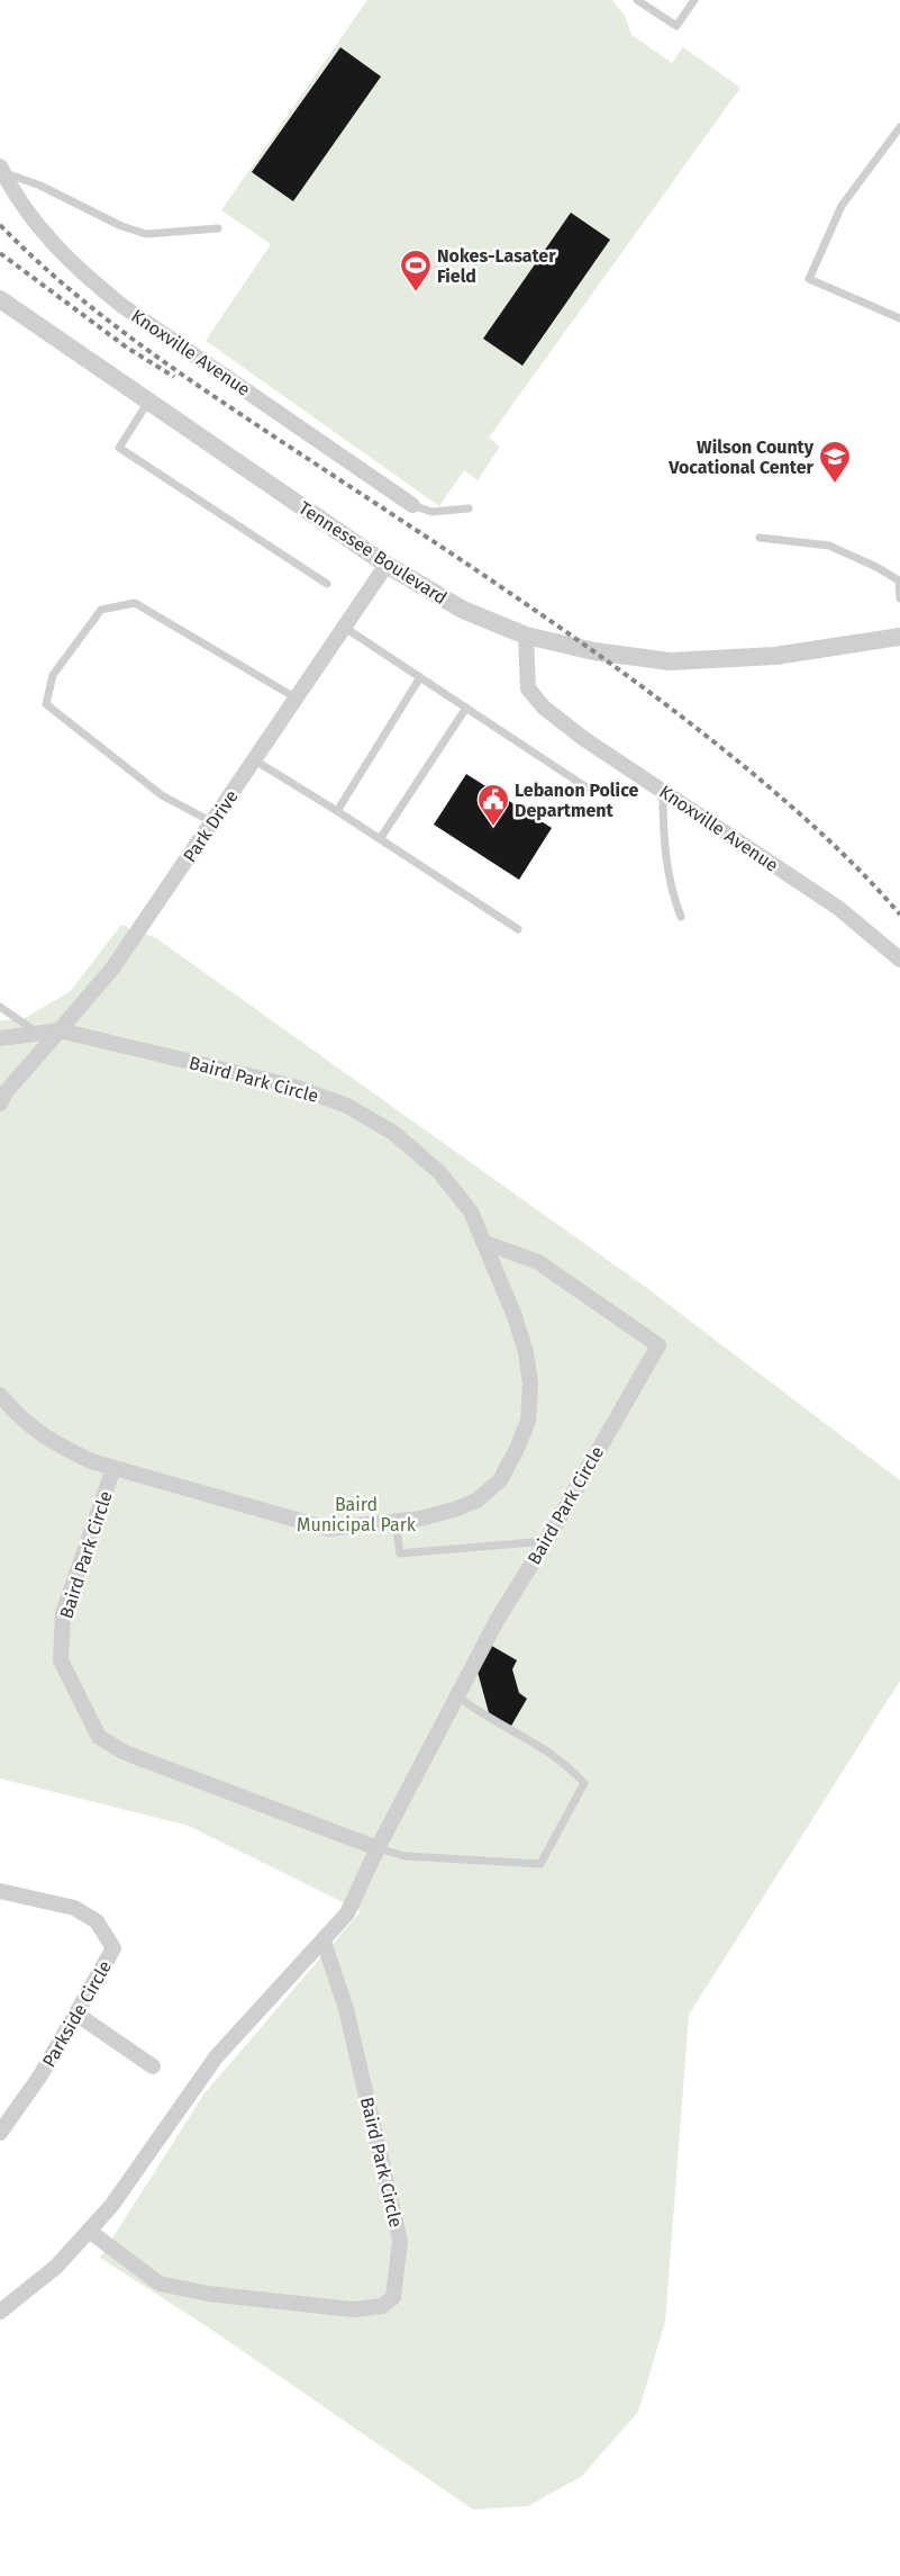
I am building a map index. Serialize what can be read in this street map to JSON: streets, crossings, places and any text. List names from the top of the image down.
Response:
{
  "streets": {
    "street": [
      "Knoxville Avenue",
      "Tennessee Boulevard",
      "Park Drive",
      "Baird Park Circle",
      "Parkside Circle"
    ]
  },
  "crossings": [
    ["Knoxville Avenue", "Tennessee Boulevard"],
    ["Tennessee Boulevard", "Park Drive"],
    ["Park Drive", "Baird Park Circle"]
  ],
  "parks": ["Baird Municipal Park"],
  "places": {
    "sports": ["Nokes-Lasater Field"],
    "school or university": ["Wilson County Vocational Center"],
    "public building": ["Lebanon Police Department"]
  }
}
